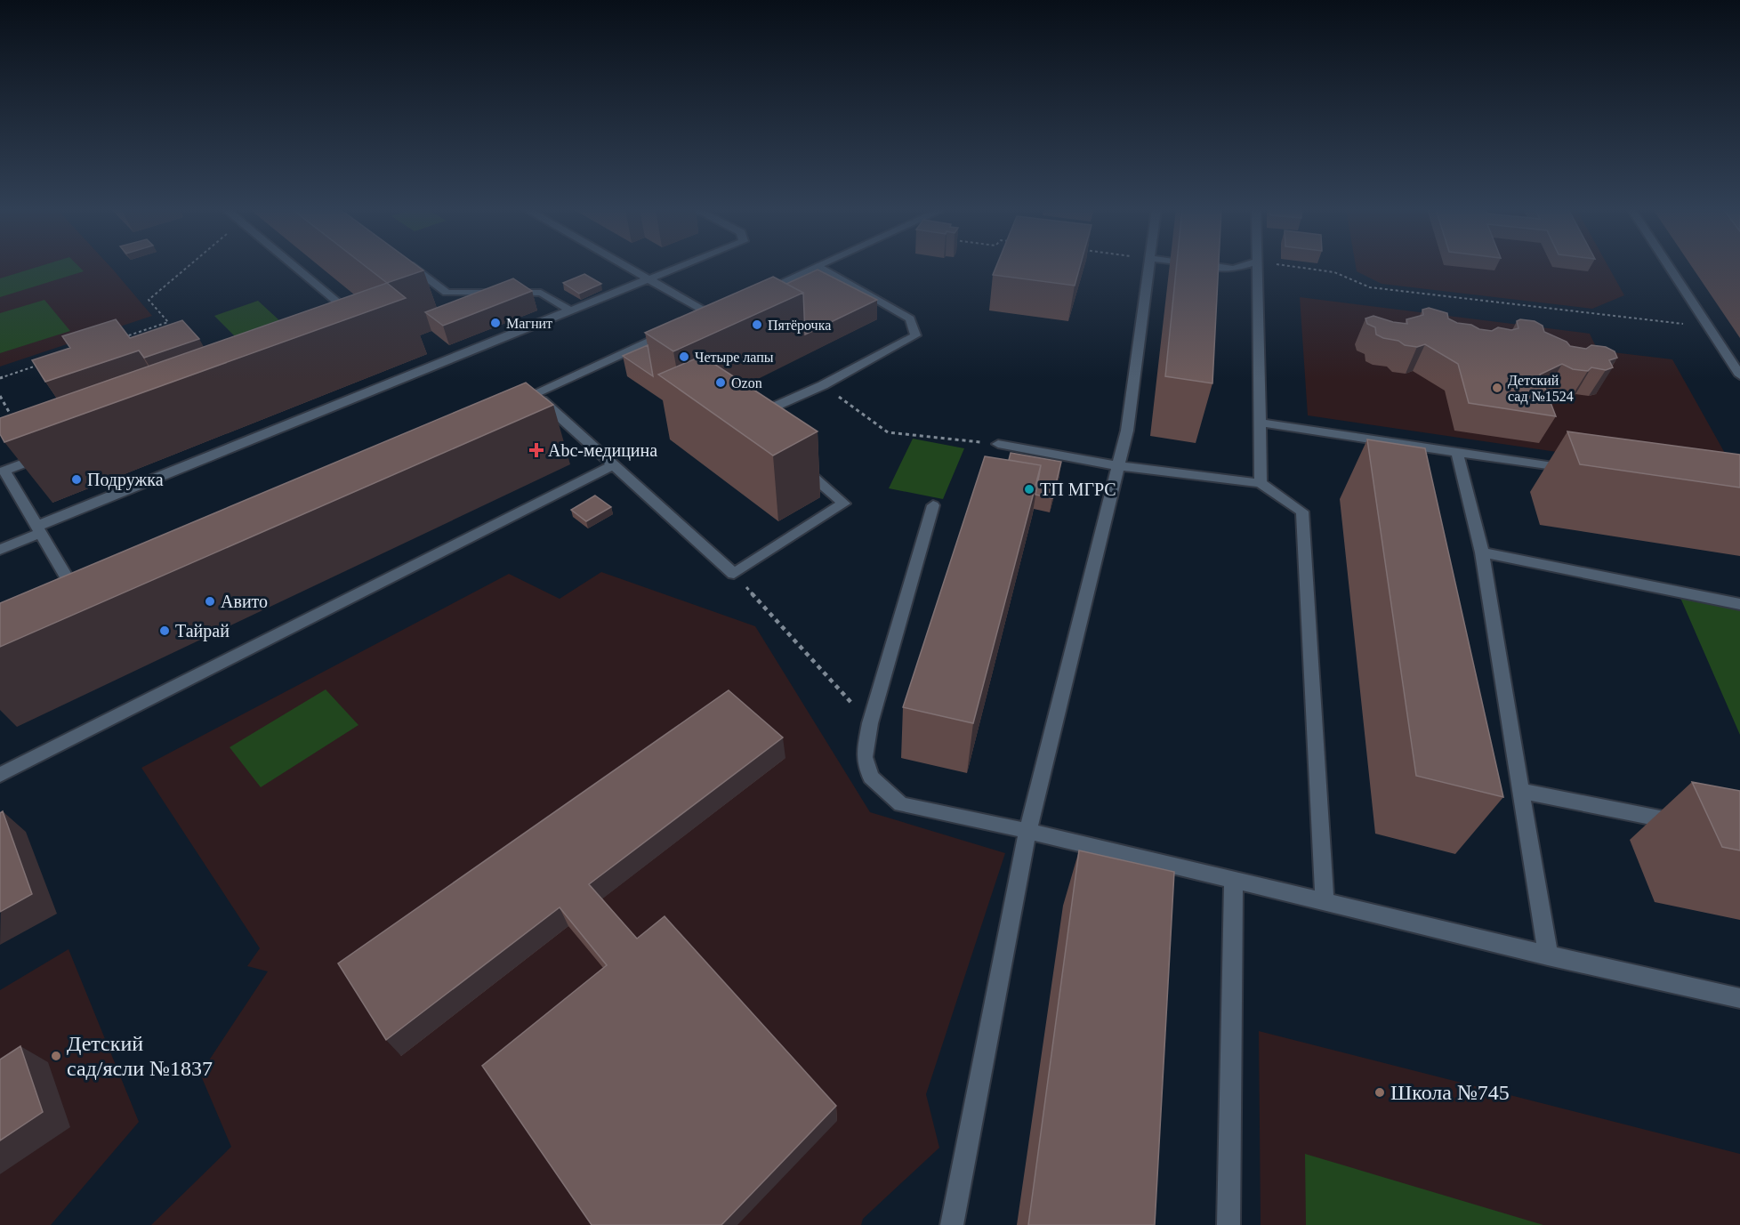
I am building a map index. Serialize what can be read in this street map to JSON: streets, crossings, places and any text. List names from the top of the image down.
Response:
{
  "places": {
    "other": [
      "Магнит",
      "Пятёрочка",
      "Четыре лапы",
      "Ozon",
      "Детский сад №1524",
      "Подружка",
      "ТП МГРС",
      "Авито",
      "Тайрай",
      "Детский сад/ясли №1837",
      "Школа №745"
    ],
    "health": ["Abc-медицина"]
  }
}
